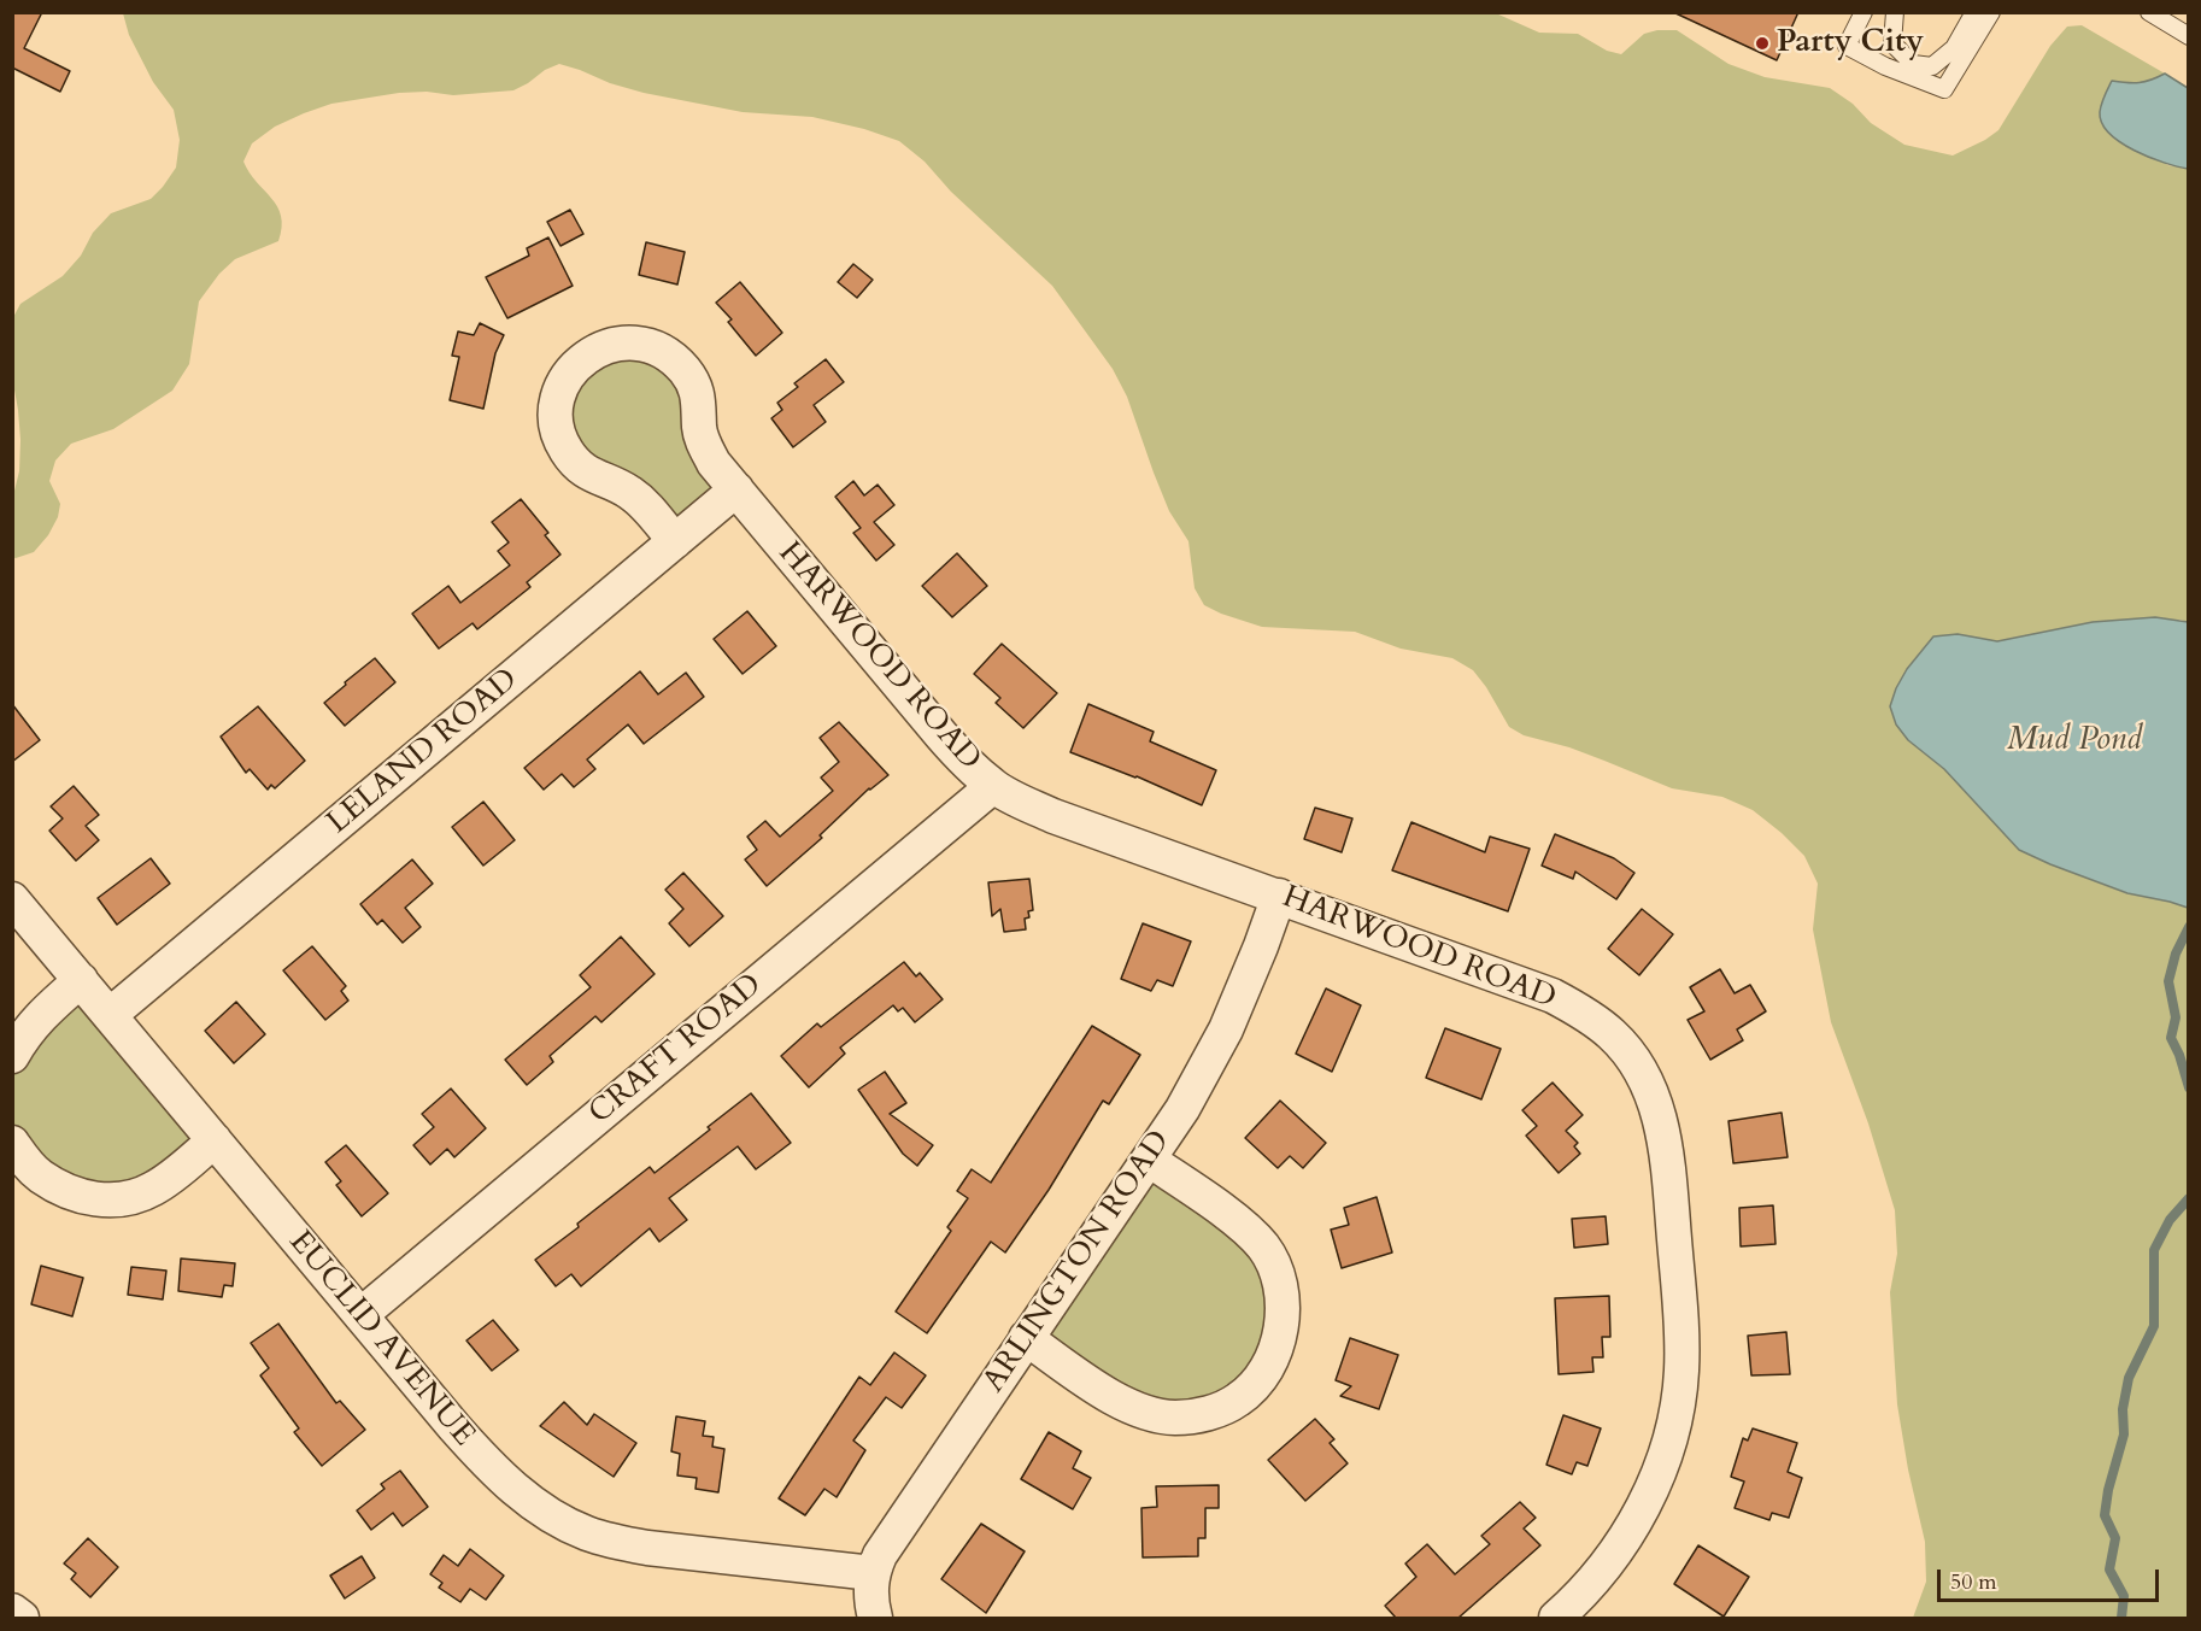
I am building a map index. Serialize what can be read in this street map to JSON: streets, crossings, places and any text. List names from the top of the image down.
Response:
{
  "streets": {
    "street": [
      "HARWOOD ROAD",
      "LELAND ROAD",
      "CRAFT ROAD",
      "ARLINGTON ROAD",
      "EUCLID AVENUE"
    ]
  },
  "crossings": [
    ["HARWOOD ROAD", "LELAND ROAD"],
    ["HARWOOD ROAD", "CRAFT ROAD"],
    ["HARWOOD ROAD", "ARLINGTON ROAD"],
    ["LELAND ROAD", "EUCLID AVENUE"],
    ["CRAFT ROAD", "EUCLID AVENUE"],
    ["ARLINGTON ROAD", "EUCLID AVENUE"]
  ],
  "water": ["Mud Pond"],
  "places": ["Party City"],
  "scale_bar": "50 m"
}
